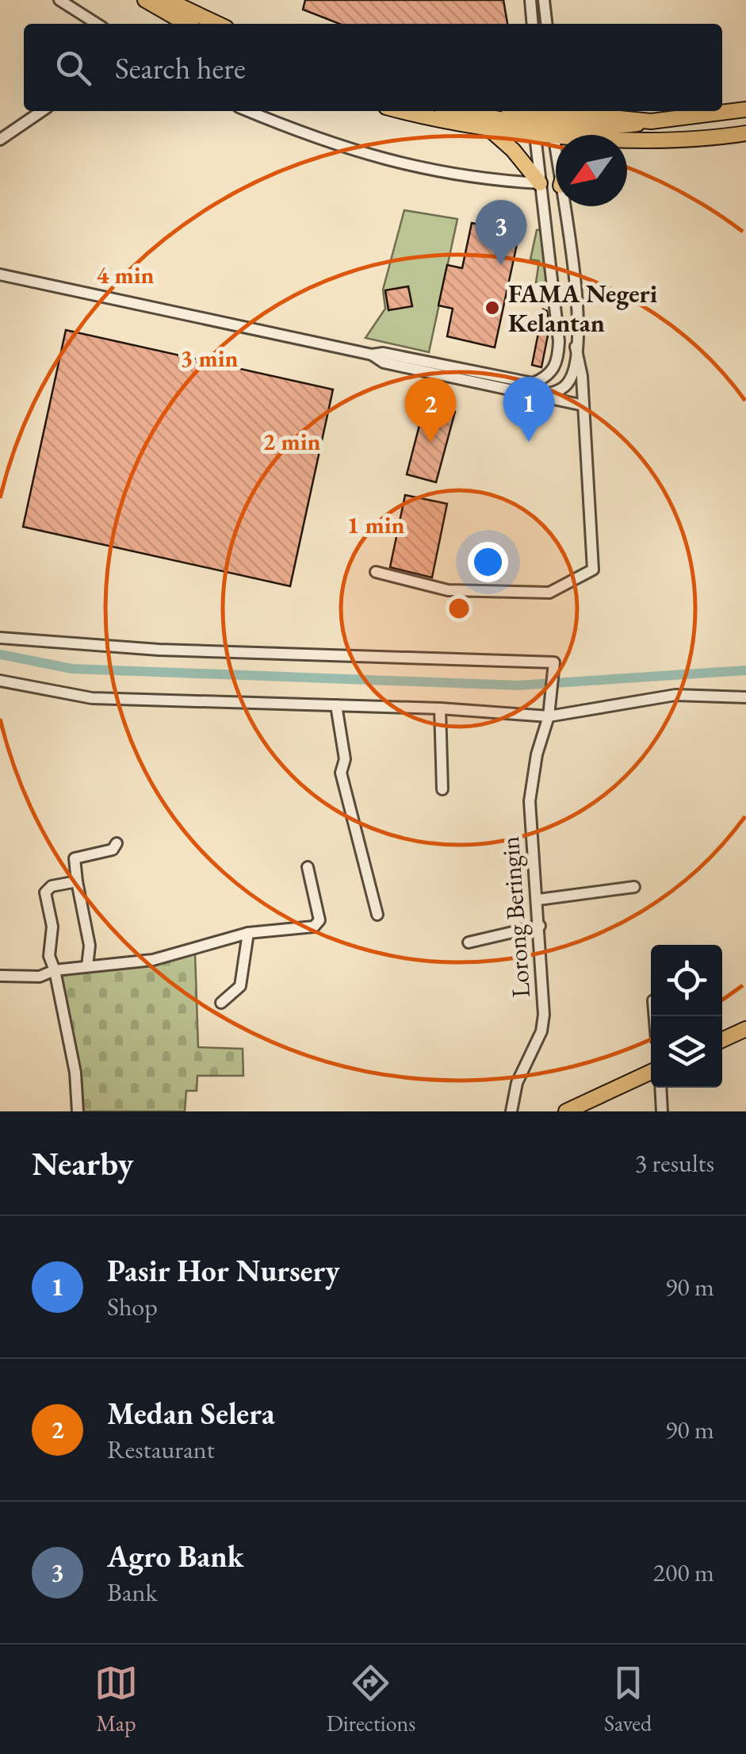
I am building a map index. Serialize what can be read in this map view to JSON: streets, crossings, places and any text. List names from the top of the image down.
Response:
{
  "streets": {
    "street": ["Lorong Beringin"]
  },
  "places": ["FAMA Negeri Kelantan"],
  "north": "bottom left",
  "page": {
    "search": "Search here",
    "pins": ["3", "1", "2"],
    "heading": ["Nearby", "3 results"],
    "list": [
      {
        "mark": "1",
        "name": "Pasir Hor Nursery",
        "note": "Shop",
        "value": "90 m"
      },
      {
        "mark": "2",
        "name": "Medan Selera",
        "note": "Restaurant",
        "value": "90 m"
      },
      {
        "mark": "3",
        "name": "Agro Bank",
        "note": "Bank",
        "value": "200 m"
      }
    ],
    "nav": ["Map", "Directions", "Saved"]
  },
  "rings": [
    "4 min",
    "3 min",
    "2 min",
    "1 min"
  ]
}
